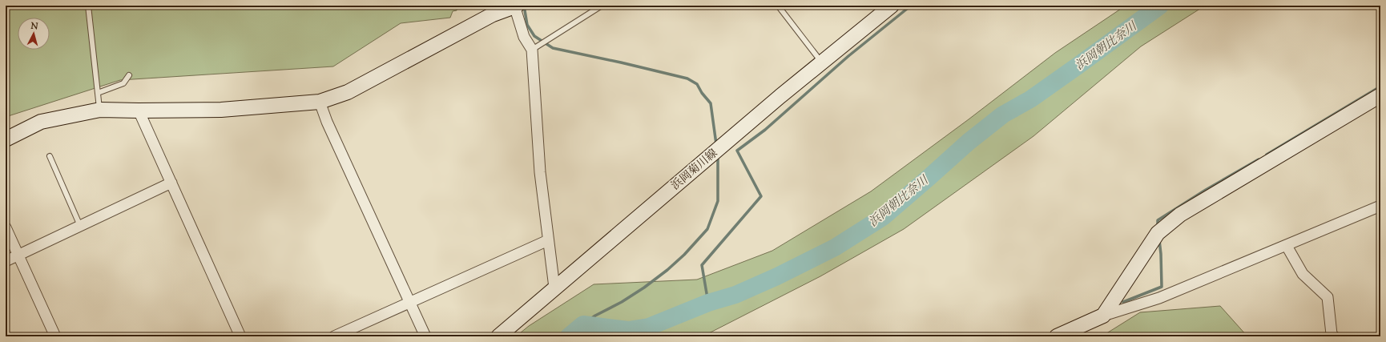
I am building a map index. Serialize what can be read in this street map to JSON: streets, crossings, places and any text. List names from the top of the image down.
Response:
{
  "streets": {
    "street": ["浜岡菊川線"]
  },
  "water": ["浜岡朝比奈川"],
  "north": "top"
}
